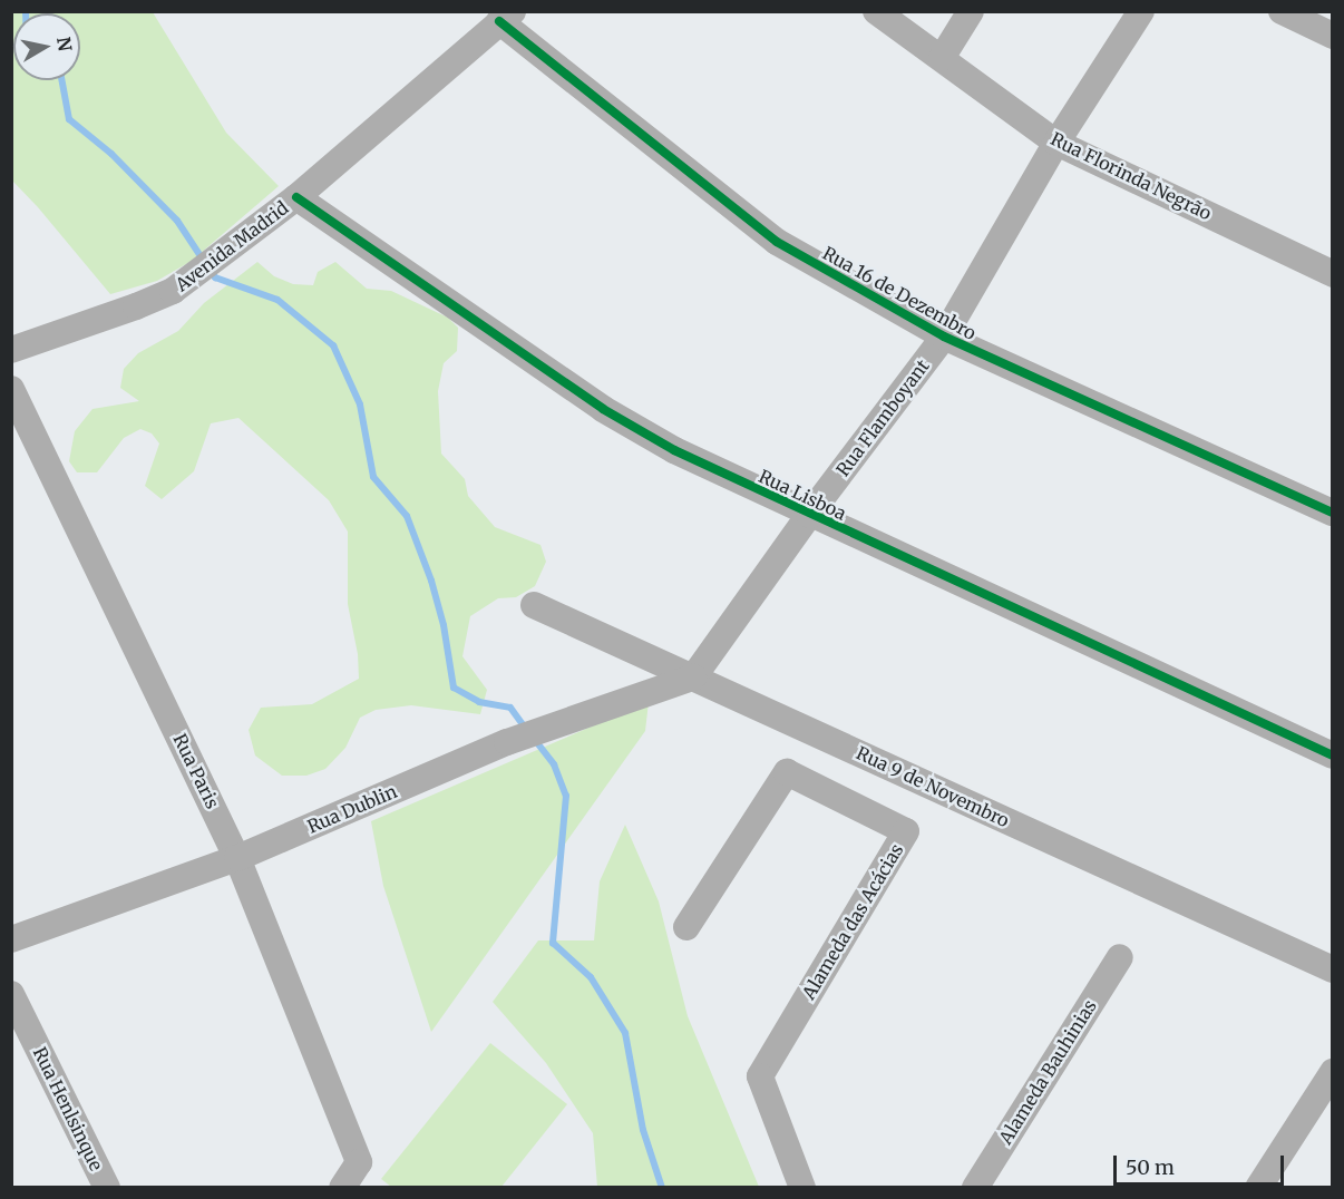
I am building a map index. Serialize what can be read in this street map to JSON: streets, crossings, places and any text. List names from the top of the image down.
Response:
{
  "streets": {
    "street": [
      "Rua Florinda Negrão",
      "Avenida Madrid",
      "Rua 16 de Dezembro",
      "Rua Flamboyant",
      "Rua Lisboa",
      "Rua Paris",
      "Rua 9 de Novembro",
      "Rua Dublin",
      "Alameda das Acácias",
      "Alameda Bauhinias",
      "Rua Henlsinque"
    ]
  },
  "crossings": [
    ["Rua Florinda Negrão", "Rua Flamboyant"],
    ["Avenida Madrid", "Rua 16 de Dezembro"],
    ["Avenida Madrid", "Rua Lisboa"],
    ["Rua 16 de Dezembro", "Rua Flamboyant"],
    ["Rua Flamboyant", "Rua Lisboa"],
    ["Rua Flamboyant", "Rua 9 de Novembro"],
    ["Rua Flamboyant", "Rua Dublin"],
    ["Rua Paris", "Rua Dublin"],
    ["Rua 9 de Novembro", "Rua Dublin"]
  ],
  "scale_bar": "50 m",
  "north": "right"
}
